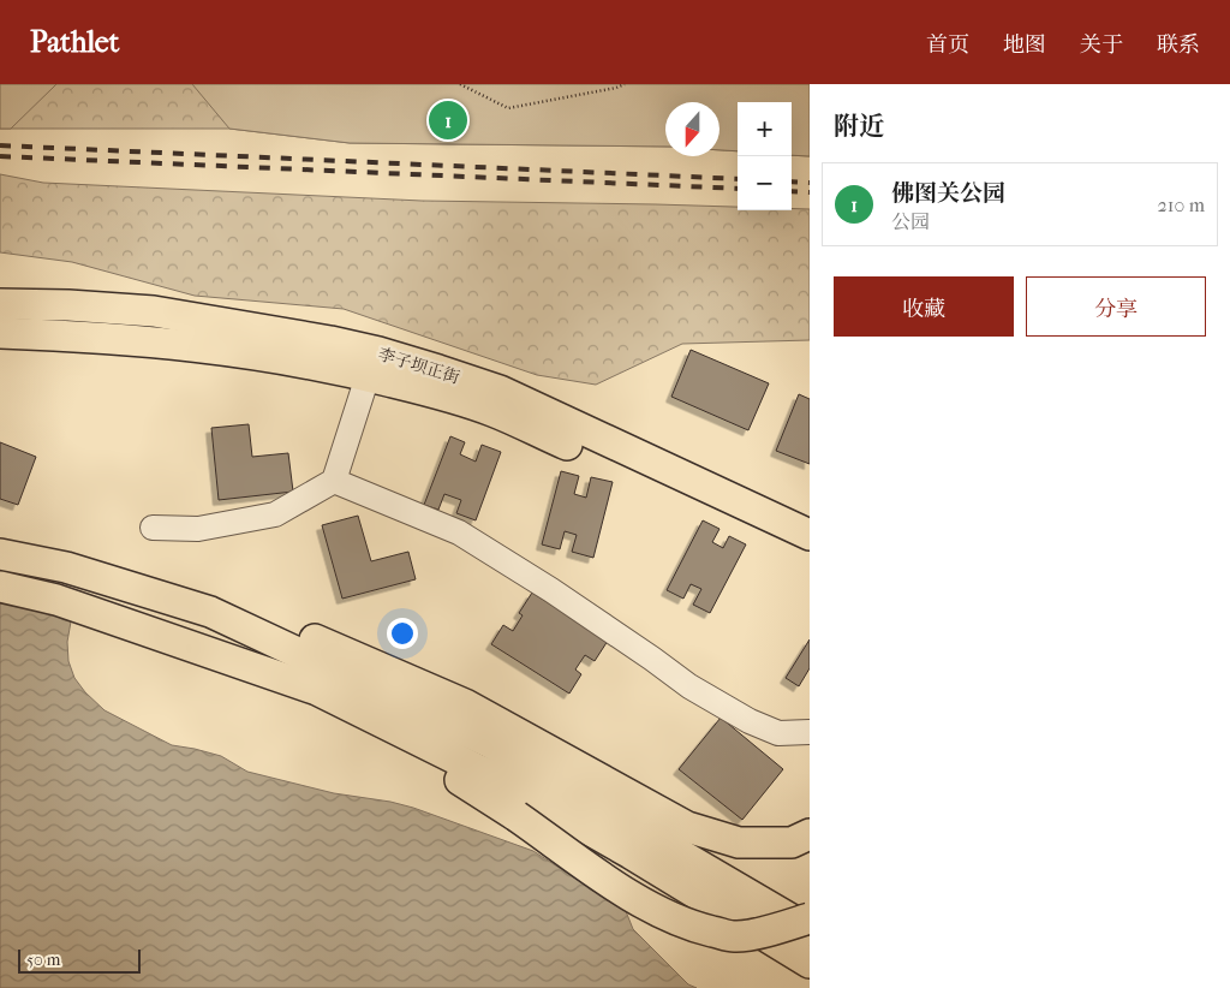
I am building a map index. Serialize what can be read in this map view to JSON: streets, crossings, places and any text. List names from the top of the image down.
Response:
{
  "streets": {
    "main road": ["李子坝正街"]
  },
  "scale_bar": "50 m",
  "north": "bottom",
  "page": {
    "header": "Pathlet",
    "nav": [
      "首页",
      "地图",
      "关于",
      "联系"
    ],
    "heading": "附近",
    "pins": "1",
    "map_buttons": ["+", "−"],
    "list": [
      {
        "mark": "1",
        "name": "佛图关公园",
        "note": "公园",
        "value": "210 m"
      }
    ],
    "buttons": ["收藏", "分享"],
    "scale": "50 m"
  }
}
